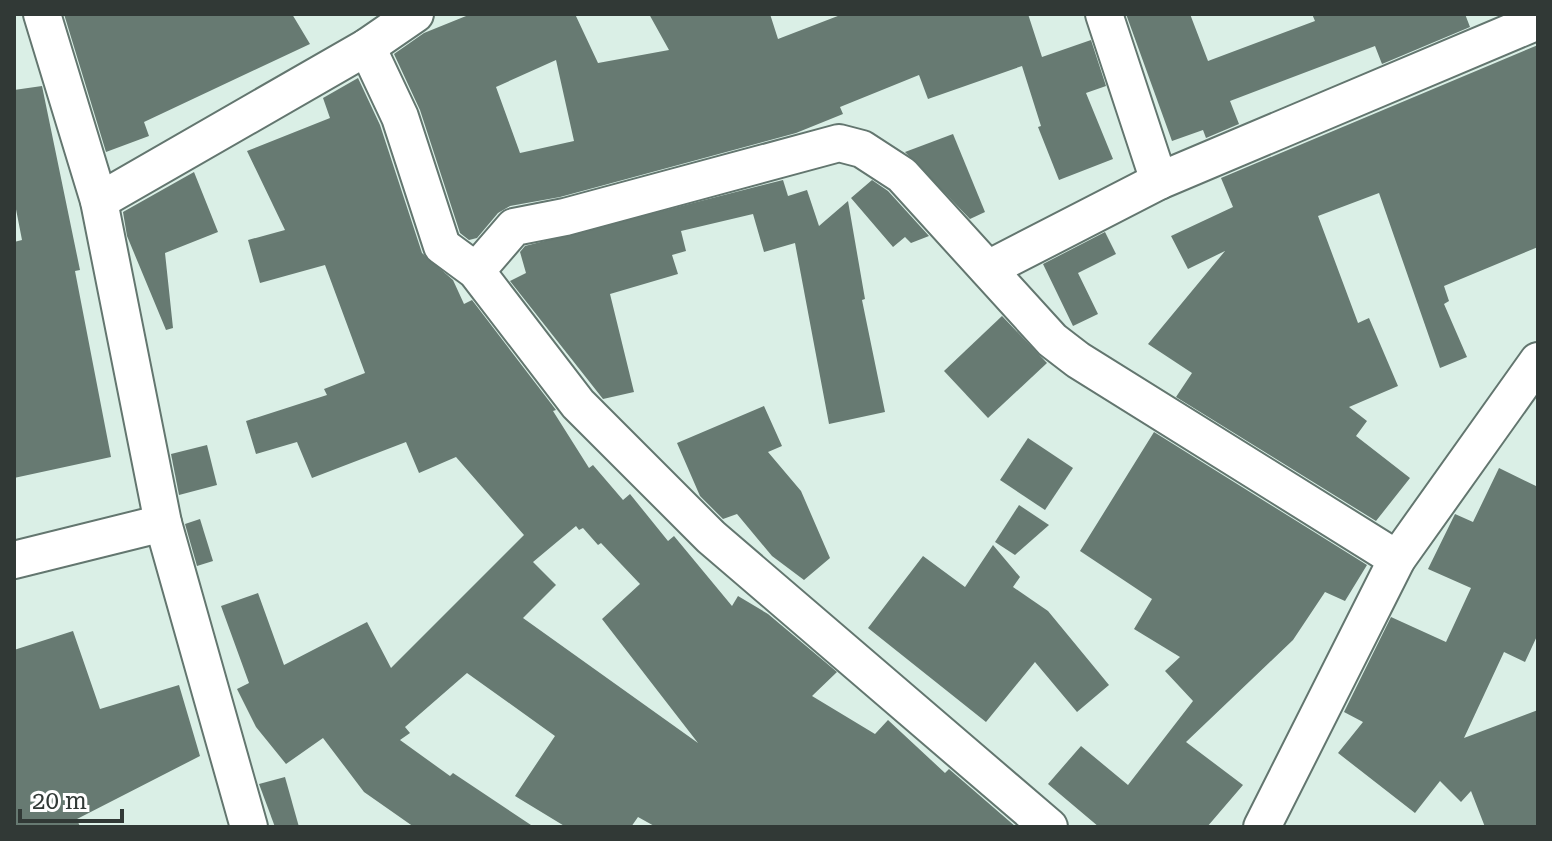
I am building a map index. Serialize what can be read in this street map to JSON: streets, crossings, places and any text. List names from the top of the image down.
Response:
{
  "scale_bar": "20 m"
}
